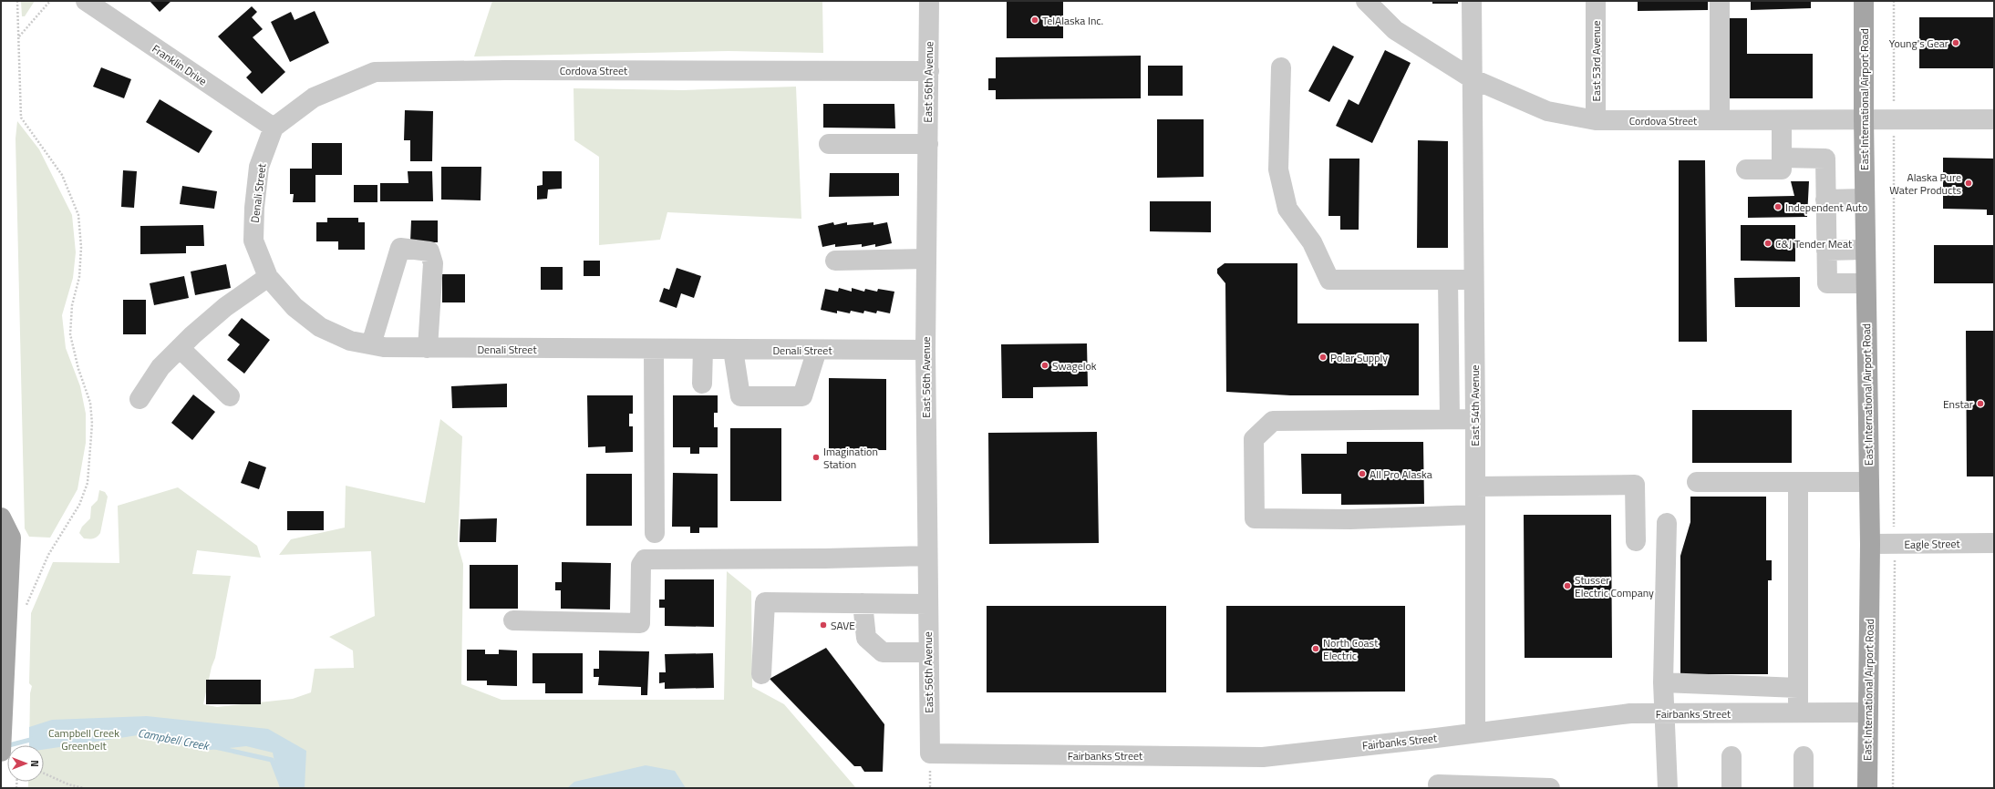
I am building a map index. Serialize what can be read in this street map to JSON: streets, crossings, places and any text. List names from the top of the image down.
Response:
{
  "streets": {
    "main road": ["East International Airport Road"],
    "street": [
      "East 53rd Avenue",
      "Franklin Drive",
      "Cordova Street",
      "East 56th Avenue",
      "Denali Street",
      "East 54th Avenue",
      "Eagle Street",
      "Fairbanks Street"
    ]
  },
  "crossings": [
    ["East 53rd Avenue", "Cordova Street"],
    ["Franklin Drive", "Cordova Street"],
    ["Franklin Drive", "Denali Street"],
    ["Cordova Street", "East 56th Avenue"],
    ["Cordova Street", "East International Airport Road"],
    ["Cordova Street", "Denali Street"],
    ["Cordova Street", "East 54th Avenue"],
    ["East 56th Avenue", "Denali Street"],
    ["East 56th Avenue", "Fairbanks Street"],
    ["East International Airport Road", "Eagle Street"],
    ["East International Airport Road", "Fairbanks Street"],
    ["East 54th Avenue", "Fairbanks Street"]
  ],
  "water": ["Campbell Creek"],
  "parks": ["Campbell Creek Greenbelt"],
  "places": [
    "TelAlaska Inc.",
    "Young's Gear",
    "Alaska Pure Water Products",
    "Independent Auto",
    "C&J Tender Meat",
    "Polar Supply",
    "Swagelok",
    "Enstar",
    "Imagination Station",
    "All Pro Alaska",
    "Stusser Electric Company",
    "SAVE",
    "North Coast Electric"
  ],
  "north": "right"
}
